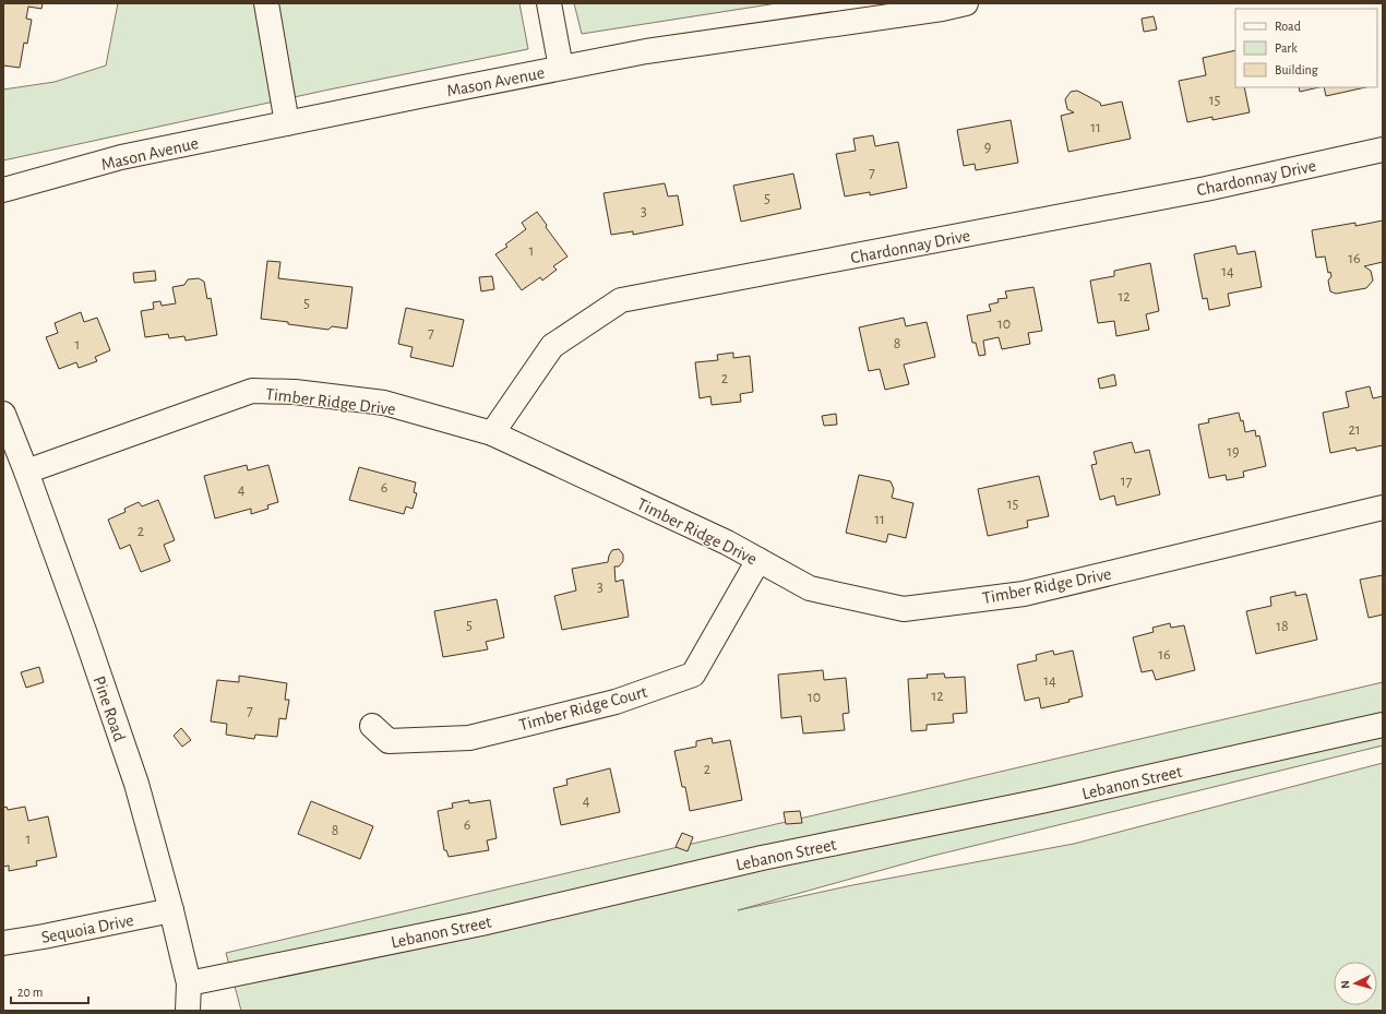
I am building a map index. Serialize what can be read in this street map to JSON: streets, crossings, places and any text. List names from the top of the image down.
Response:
{
  "streets": {
    "street": [
      "Mason Avenue",
      "Chardonnay Drive",
      "Timber Ridge Drive",
      "Timber Ridge Court",
      "Pine Road",
      "Lebanon Street",
      "Sequoia Drive"
    ]
  },
  "crossings": [
    ["Chardonnay Drive", "Timber Ridge Drive"],
    ["Timber Ridge Drive", "Timber Ridge Court"],
    ["Timber Ridge Drive", "Pine Road"],
    ["Pine Road", "Lebanon Street"],
    ["Pine Road", "Sequoia Drive"]
  ],
  "house_numbers": [
    "15",
    "11",
    "9",
    "7",
    "5",
    "3",
    "1",
    "16",
    "14",
    "12",
    "5",
    "10",
    "7",
    "8",
    "1",
    "2",
    "21",
    "19",
    "17",
    "6",
    "4",
    "15",
    "11",
    "2",
    "3",
    "5",
    "18",
    "16",
    "14",
    "12",
    "10",
    "7",
    "2",
    "4",
    "6",
    "8",
    "1"
  ],
  "legend": ["Road", "Park", "Building"],
  "scale_bar": "20 m",
  "north": "left"
}
